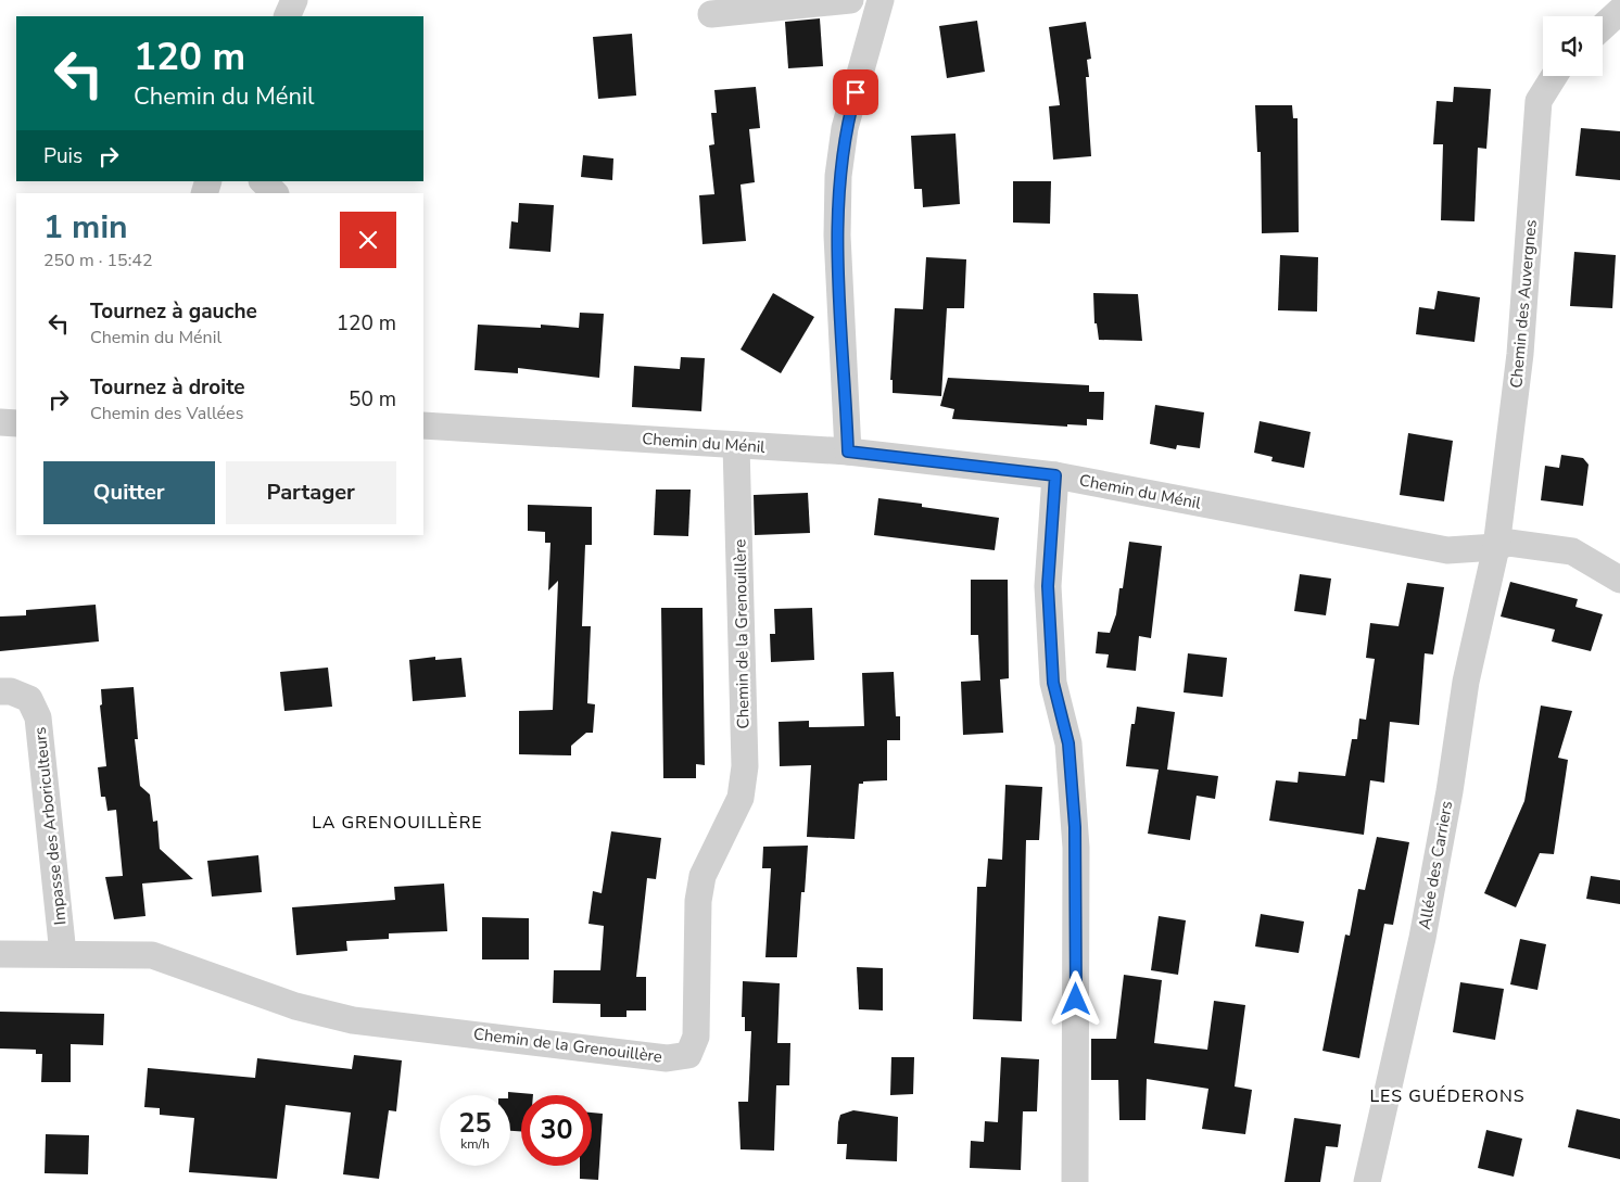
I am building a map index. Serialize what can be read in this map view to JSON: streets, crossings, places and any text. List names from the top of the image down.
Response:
{
  "streets": {
    "street": [
      "Chemin des Auvergnes",
      "Chemin du Ménil",
      "Chemin de la Grenouillère",
      "Impasse des Arboriculteurs",
      "Allée des Carriers"
    ]
  },
  "crossings": [
    ["Chemin des Auvergnes", "Chemin du Ménil"],
    ["Chemin des Auvergnes", "Allée des Carriers"],
    ["Chemin du Ménil", "Chemin de la Grenouillère"],
    ["Chemin du Ménil", "Allée des Carriers"],
    ["Chemin de la Grenouillère", "Impasse des Arboriculteurs"]
  ],
  "districts": ["LA GRENOUILLÈRE", "LES GUÉDERONS"],
  "page": {
    "turn": ["120 m", "Chemin du Ménil"],
    "then": "Puis",
    "heading": ["1 min", "250 m · 15:42"],
    "list": [
      {
        "name": "Tournez à gauche",
        "note": "Chemin du Ménil",
        "value": "120 m"
      },
      {
        "name": "Tournez à droite",
        "note": "Chemin des Vallées",
        "value": "50 m"
      }
    ],
    "buttons": ["Quitter", "Partager"],
    "speed": "25 km/h",
    "limit": "30"
  }
}
